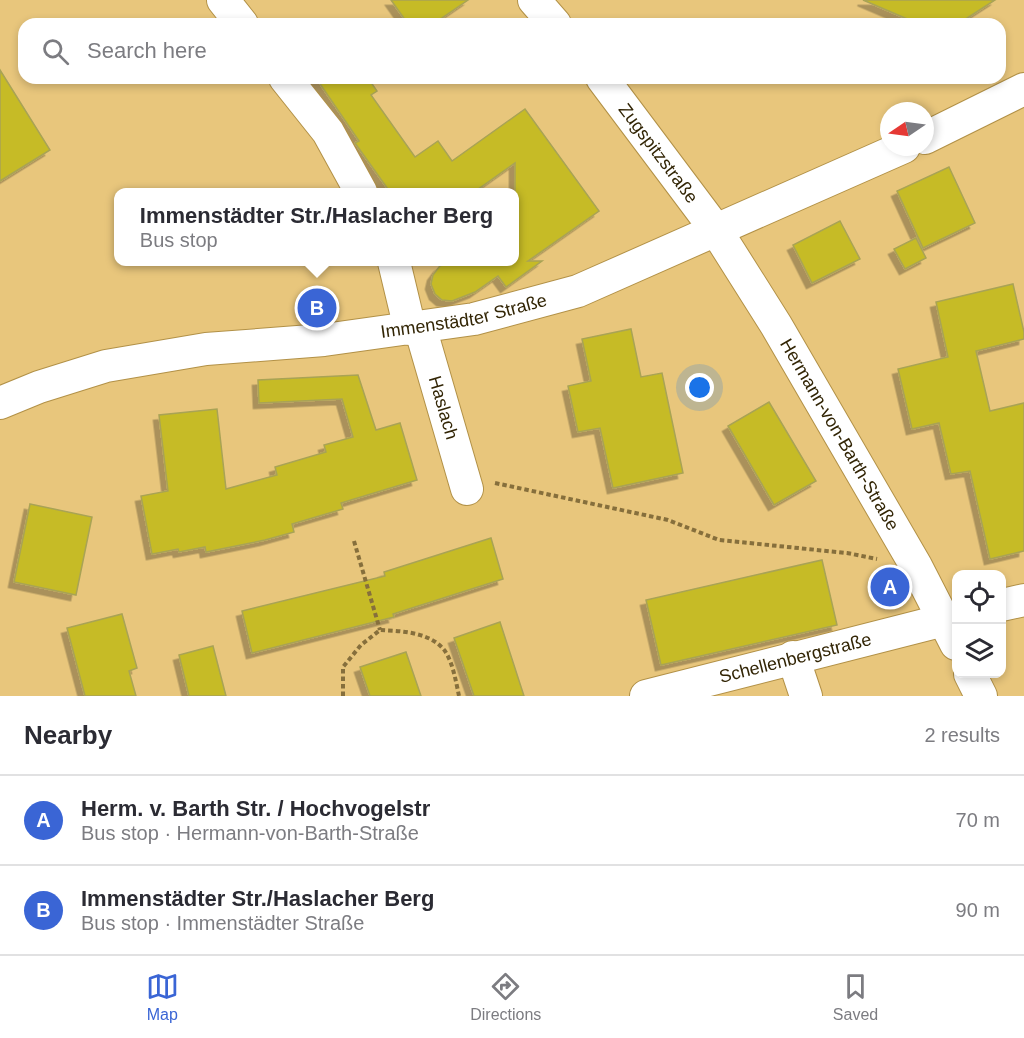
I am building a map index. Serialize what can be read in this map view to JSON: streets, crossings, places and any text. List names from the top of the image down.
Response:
{
  "streets": {
    "street": [
      "Zugspitzstraße",
      "Immenstädter Straße",
      "Haslach",
      "Hermann-von-Barth-Straße",
      "Schellenbergstraße"
    ]
  },
  "crossings": [
    ["Zugspitzstraße", "Immenstädter Straße"],
    ["Zugspitzstraße", "Hermann-von-Barth-Straße"],
    ["Immenstädter Straße", "Haslach"],
    ["Immenstädter Straße", "Hermann-von-Barth-Straße"]
  ],
  "north": "left",
  "page": {
    "search": "Search here",
    "popup": ["Immenstädter Str./Haslacher Berg", "Bus stop"],
    "pins": ["B", "A"],
    "heading": ["Nearby", "2 results"],
    "list": [
      {
        "mark": "A",
        "name": "Herm. v. Barth Str. / Hochvogelstr",
        "note": "Bus stop · Hermann-von-Barth-Straße",
        "value": "70 m"
      },
      {
        "mark": "B",
        "name": "Immenstädter Str./Haslacher Berg",
        "note": "Bus stop · Immenstädter Straße",
        "value": "90 m"
      }
    ],
    "nav": ["Map", "Directions", "Saved"]
  }
}
